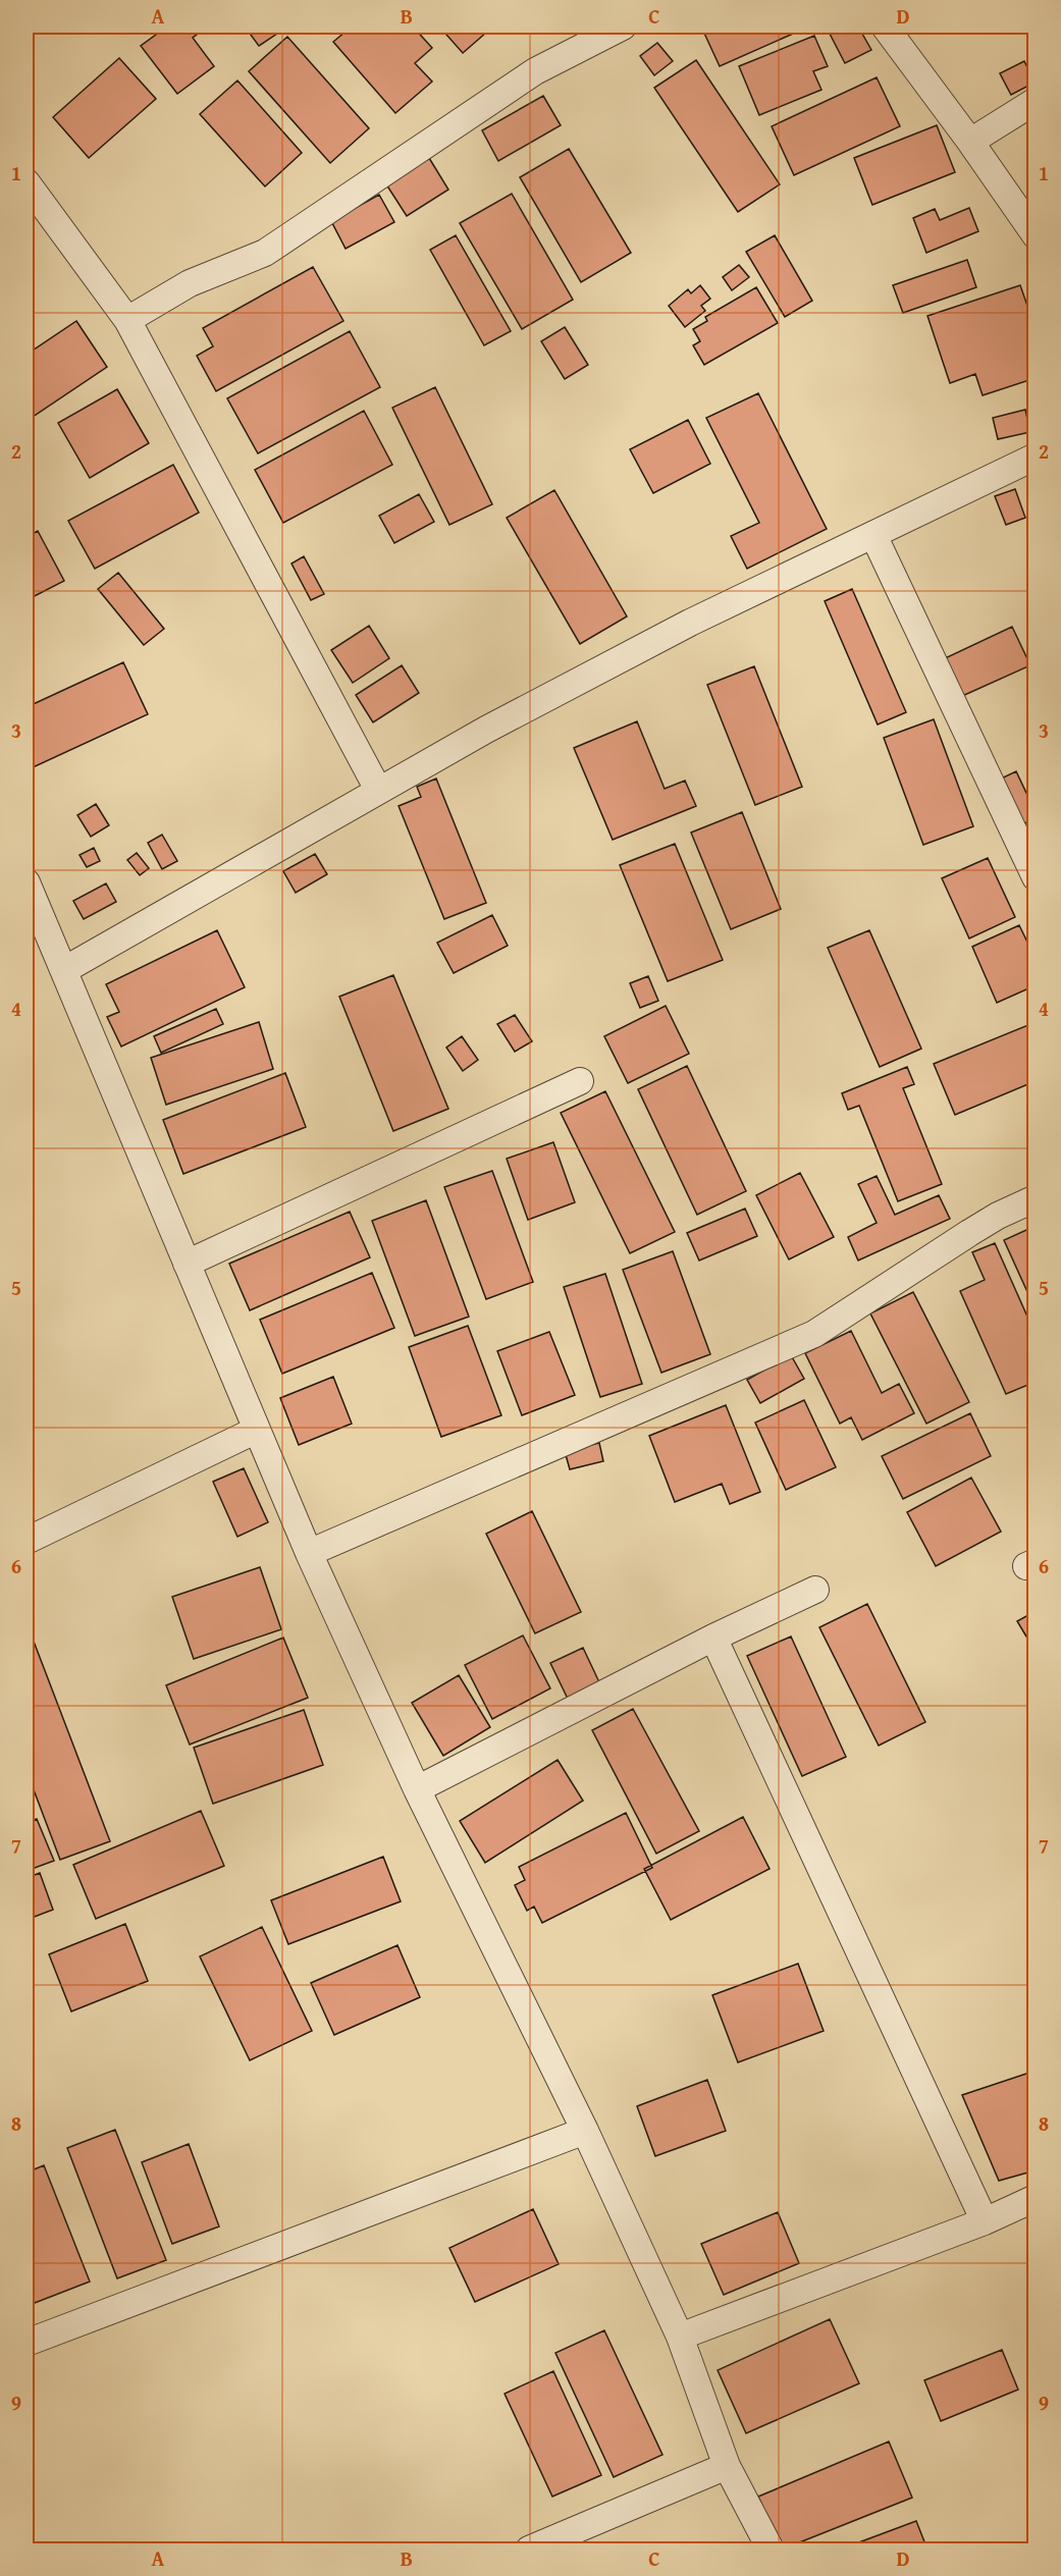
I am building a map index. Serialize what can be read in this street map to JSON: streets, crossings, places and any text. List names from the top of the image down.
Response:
{
  "grid": {
    "columns": [
      "A",
      "B",
      "C",
      "D"
    ],
    "rows": [
      "1",
      "2",
      "3",
      "4",
      "5",
      "6",
      "7",
      "8",
      "9"
    ]
  }
}
